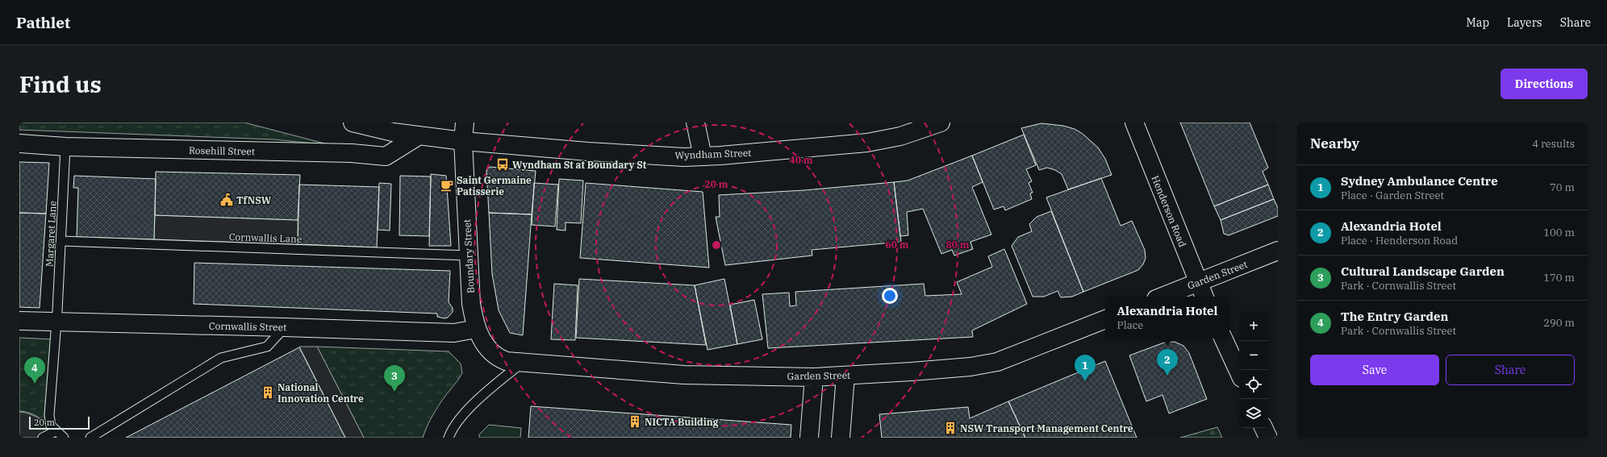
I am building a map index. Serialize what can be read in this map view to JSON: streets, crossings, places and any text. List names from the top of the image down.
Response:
{
  "streets": {
    "street": [
      "Rosehill Street",
      "Wyndham Street",
      "Henderson Road",
      "Boundary Street",
      "Garden Street",
      "Cornwallis Street"
    ],
    "lane": ["Margaret Lane", "Cornwallis Lane"]
  },
  "crossings": [
    ["Rosehill Street", "Wyndham Street"],
    ["Rosehill Street", "Margaret Lane"],
    ["Wyndham Street", "Boundary Street"],
    ["Henderson Road", "Garden Street"],
    ["Margaret Lane", "Cornwallis Lane"],
    ["Margaret Lane", "Cornwallis Street"],
    ["Cornwallis Lane", "Boundary Street"],
    ["Boundary Street", "Garden Street"],
    ["Boundary Street", "Cornwallis Street"]
  ],
  "places": {
    "bus stop": ["Wyndham St at Boundary St"],
    "cafe": ["Saint Germaine Patisserie"],
    "public building": ["TfNSW"],
    "building": ["National Innovation Centre", "NICTA Building", "NSW Transport Management Centre"]
  },
  "scale_bar": "20 m",
  "page": {
    "header": "Pathlet",
    "nav": ["Map", "Layers", "Share"],
    "buttons": [
      "Directions",
      ["Save", "Share"]
    ],
    "title": "Find us",
    "heading": ["Nearby", "4 results"],
    "list": [
      {
        "mark": "1",
        "name": "Sydney Ambulance Centre",
        "note": "Place · Garden Street",
        "value": "70 m"
      },
      {
        "mark": "2",
        "name": "Alexandria Hotel",
        "note": "Place · Henderson Road",
        "value": "100 m"
      },
      {
        "mark": "3",
        "name": "Cultural Landscape Garden",
        "note": "Park · Cornwallis Street",
        "value": "170 m"
      },
      {
        "mark": "4",
        "name": "The Entry Garden",
        "note": "Park · Cornwallis Street",
        "value": "290 m"
      }
    ],
    "popup": ["Alexandria Hotel", "Place"],
    "map_buttons": ["+", "−"],
    "pins": [
      "2",
      "1",
      "4",
      "3"
    ],
    "scale": "20 m"
  },
  "rings": [
    "40 m",
    "20 m",
    "60 m",
    "80 m"
  ]
}
